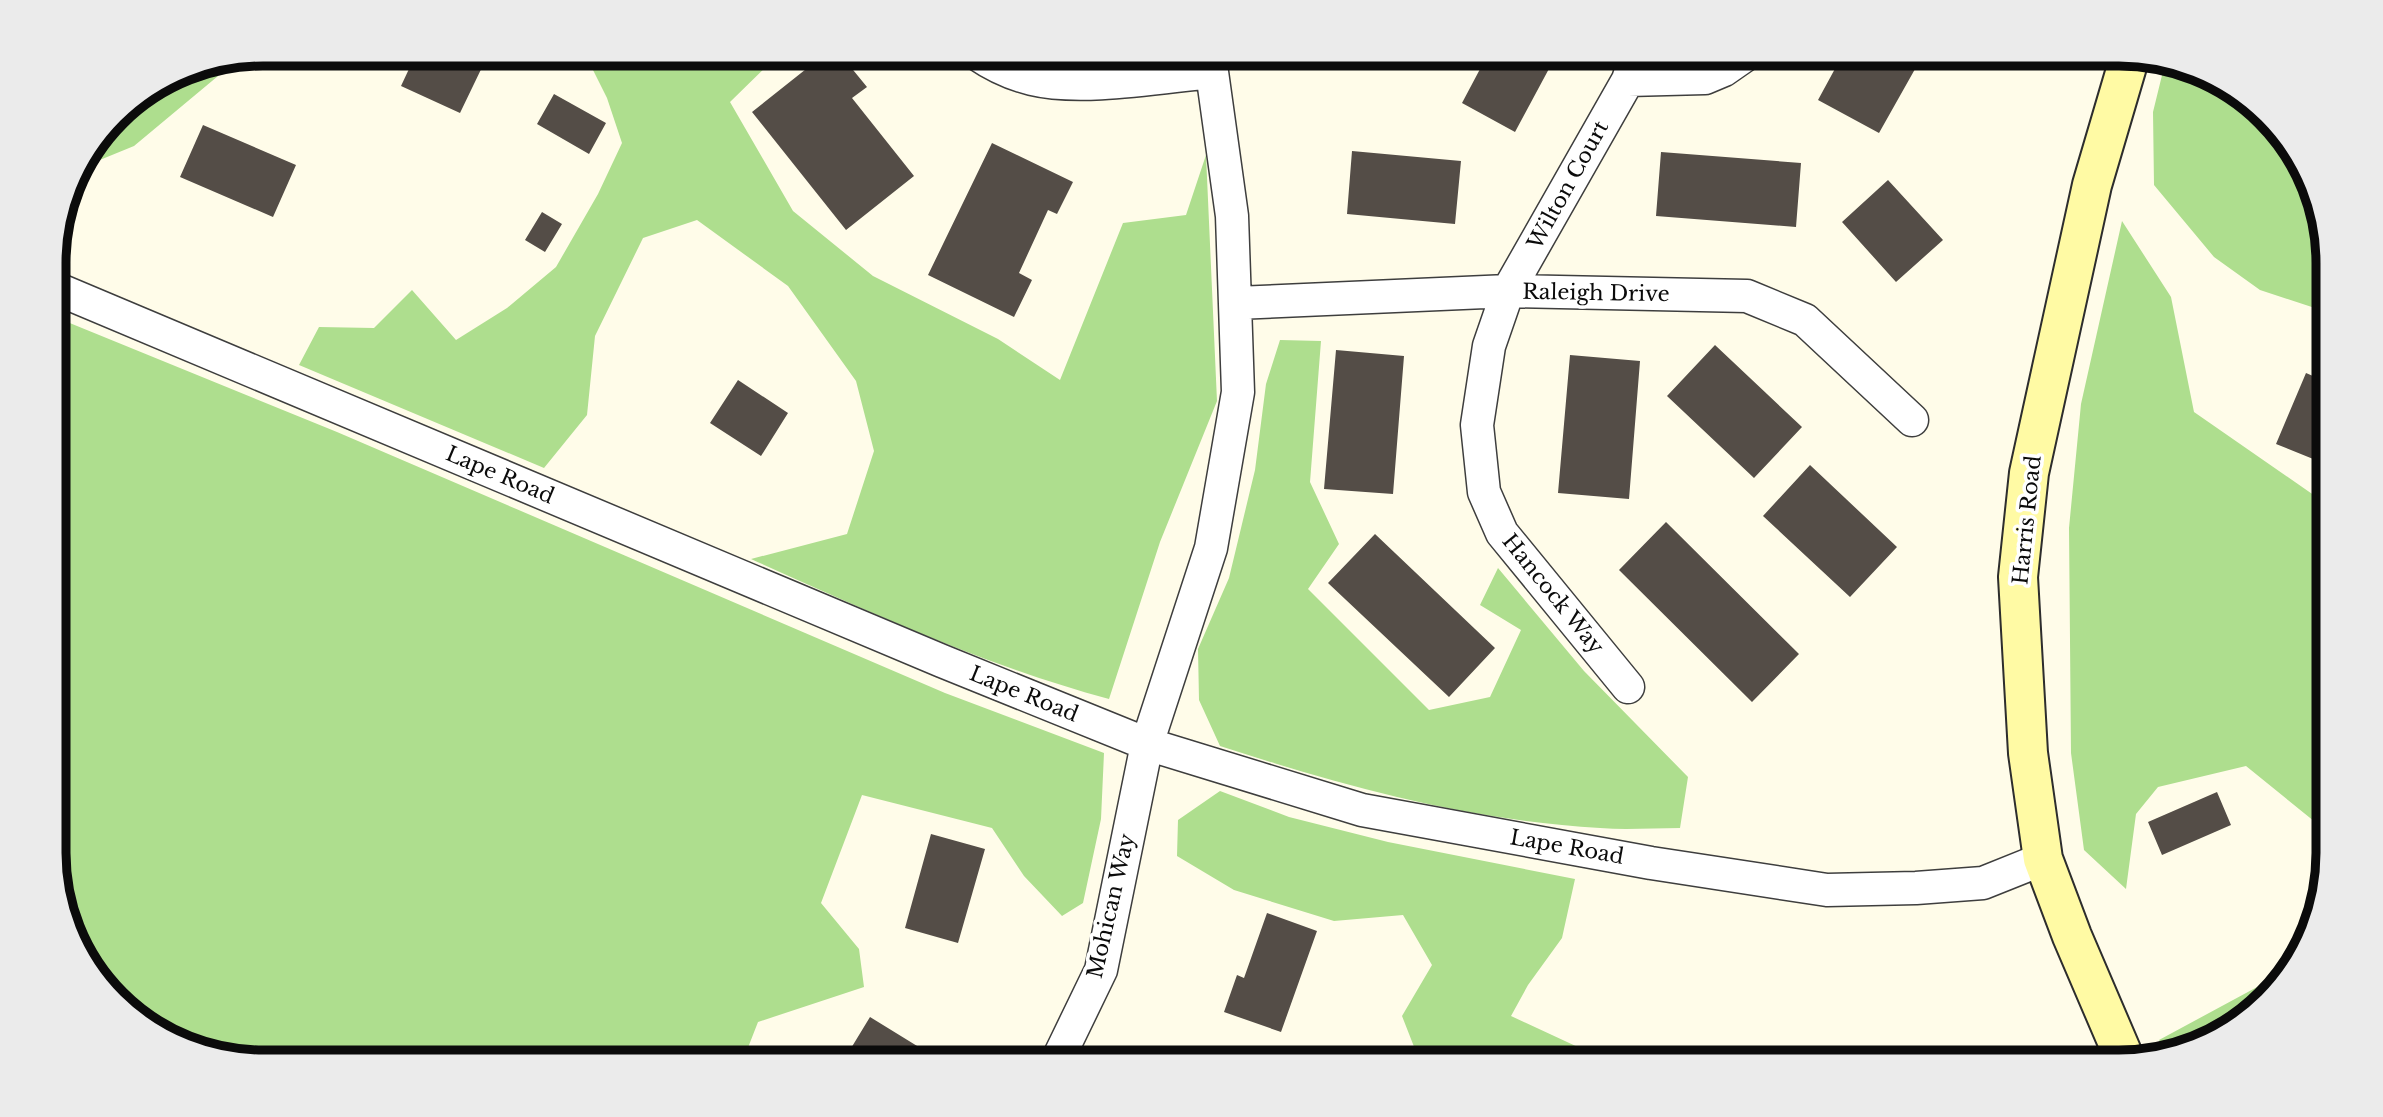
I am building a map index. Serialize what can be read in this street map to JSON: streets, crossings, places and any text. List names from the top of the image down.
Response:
{
  "streets": {
    "street": [
      "Wilton Court",
      "Raleigh Drive",
      "Lape Road",
      "Harris Road",
      "Hancock Way",
      "Mohican Way"
    ]
  },
  "crossings": [
    ["Wilton Court", "Raleigh Drive"],
    ["Wilton Court", "Hancock Way"],
    ["Raleigh Drive", "Hancock Way"],
    ["Raleigh Drive", "Mohican Way"],
    ["Lape Road", "Harris Road"],
    ["Lape Road", "Mohican Way"]
  ]
}
